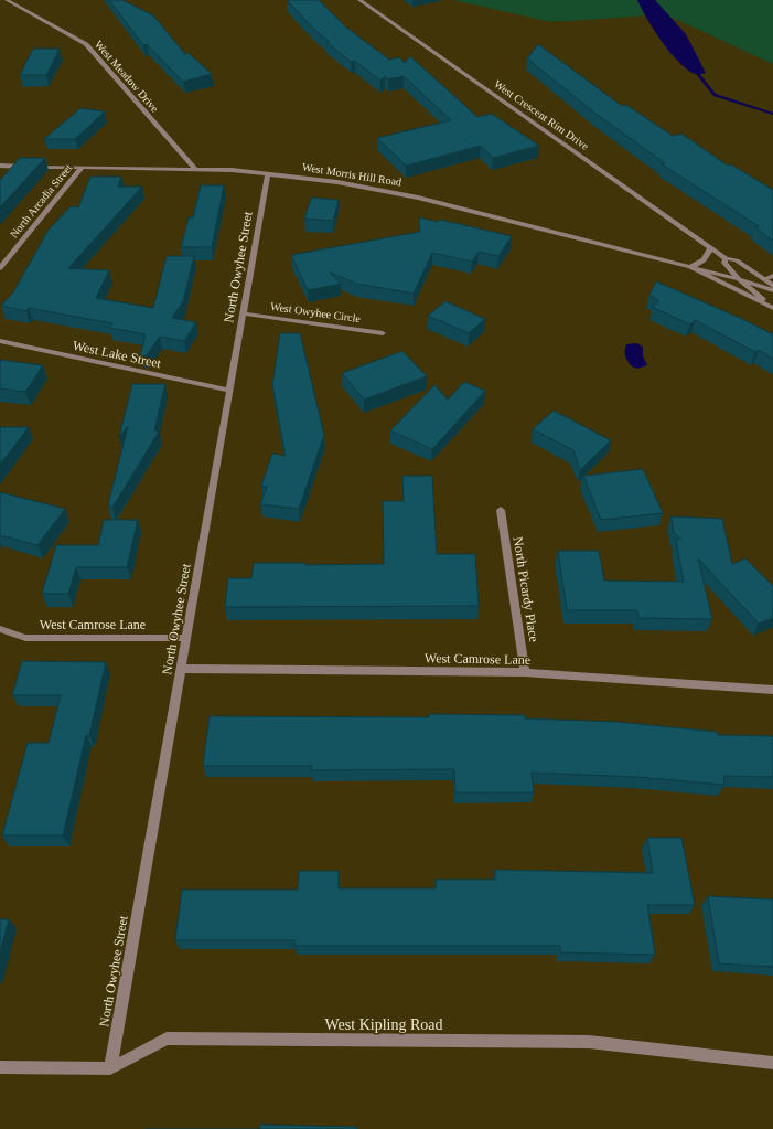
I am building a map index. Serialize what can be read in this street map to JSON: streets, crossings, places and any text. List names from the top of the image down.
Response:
{
  "streets": {
    "street": [
      "West Meadow Drive",
      "West Crescent Rim Drive",
      "West Morris Hill Road",
      "North Arcadia Street",
      "North Owyhee Street",
      "West Owyhee Circle",
      "West Lake Street",
      "North Picardy Place",
      "West Camrose Lane",
      "West Kipling Road"
    ]
  },
  "crossings": [
    ["West Meadow Drive", "West Morris Hill Road"],
    ["West Crescent Rim Drive", "West Morris Hill Road"],
    ["West Morris Hill Road", "North Arcadia Street"],
    ["West Morris Hill Road", "North Owyhee Street"],
    ["North Owyhee Street", "West Owyhee Circle"],
    ["North Owyhee Street", "West Lake Street"],
    ["North Owyhee Street", "West Camrose Lane"],
    ["North Owyhee Street", "West Kipling Road"],
    ["North Picardy Place", "West Camrose Lane"]
  ]
}
